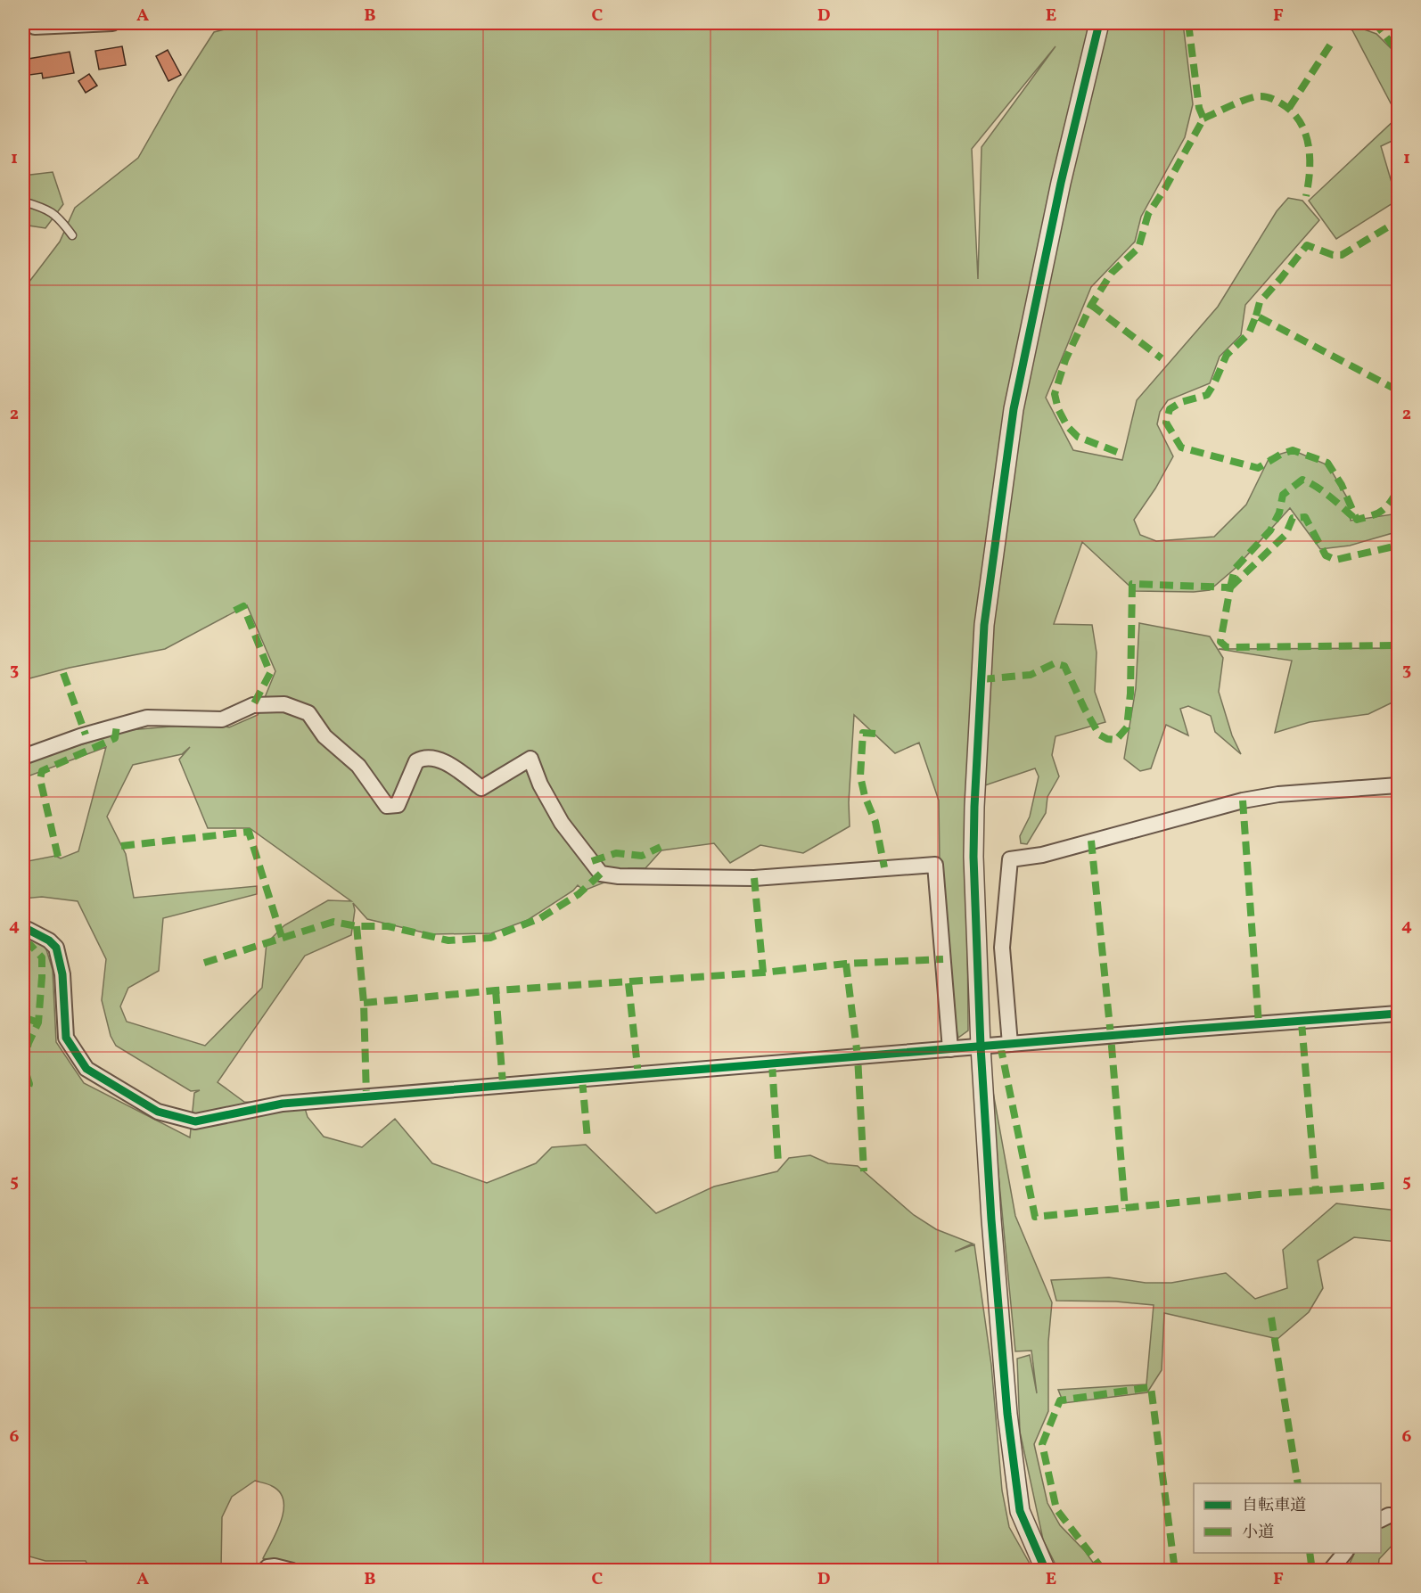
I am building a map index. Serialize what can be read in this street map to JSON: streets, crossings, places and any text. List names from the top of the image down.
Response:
{
  "legend": ["自転車道", "小道"],
  "grid": {
    "columns": [
      "A",
      "B",
      "C",
      "D",
      "E",
      "F"
    ],
    "rows": [
      "1",
      "2",
      "3",
      "4",
      "5",
      "6"
    ]
  }
}
